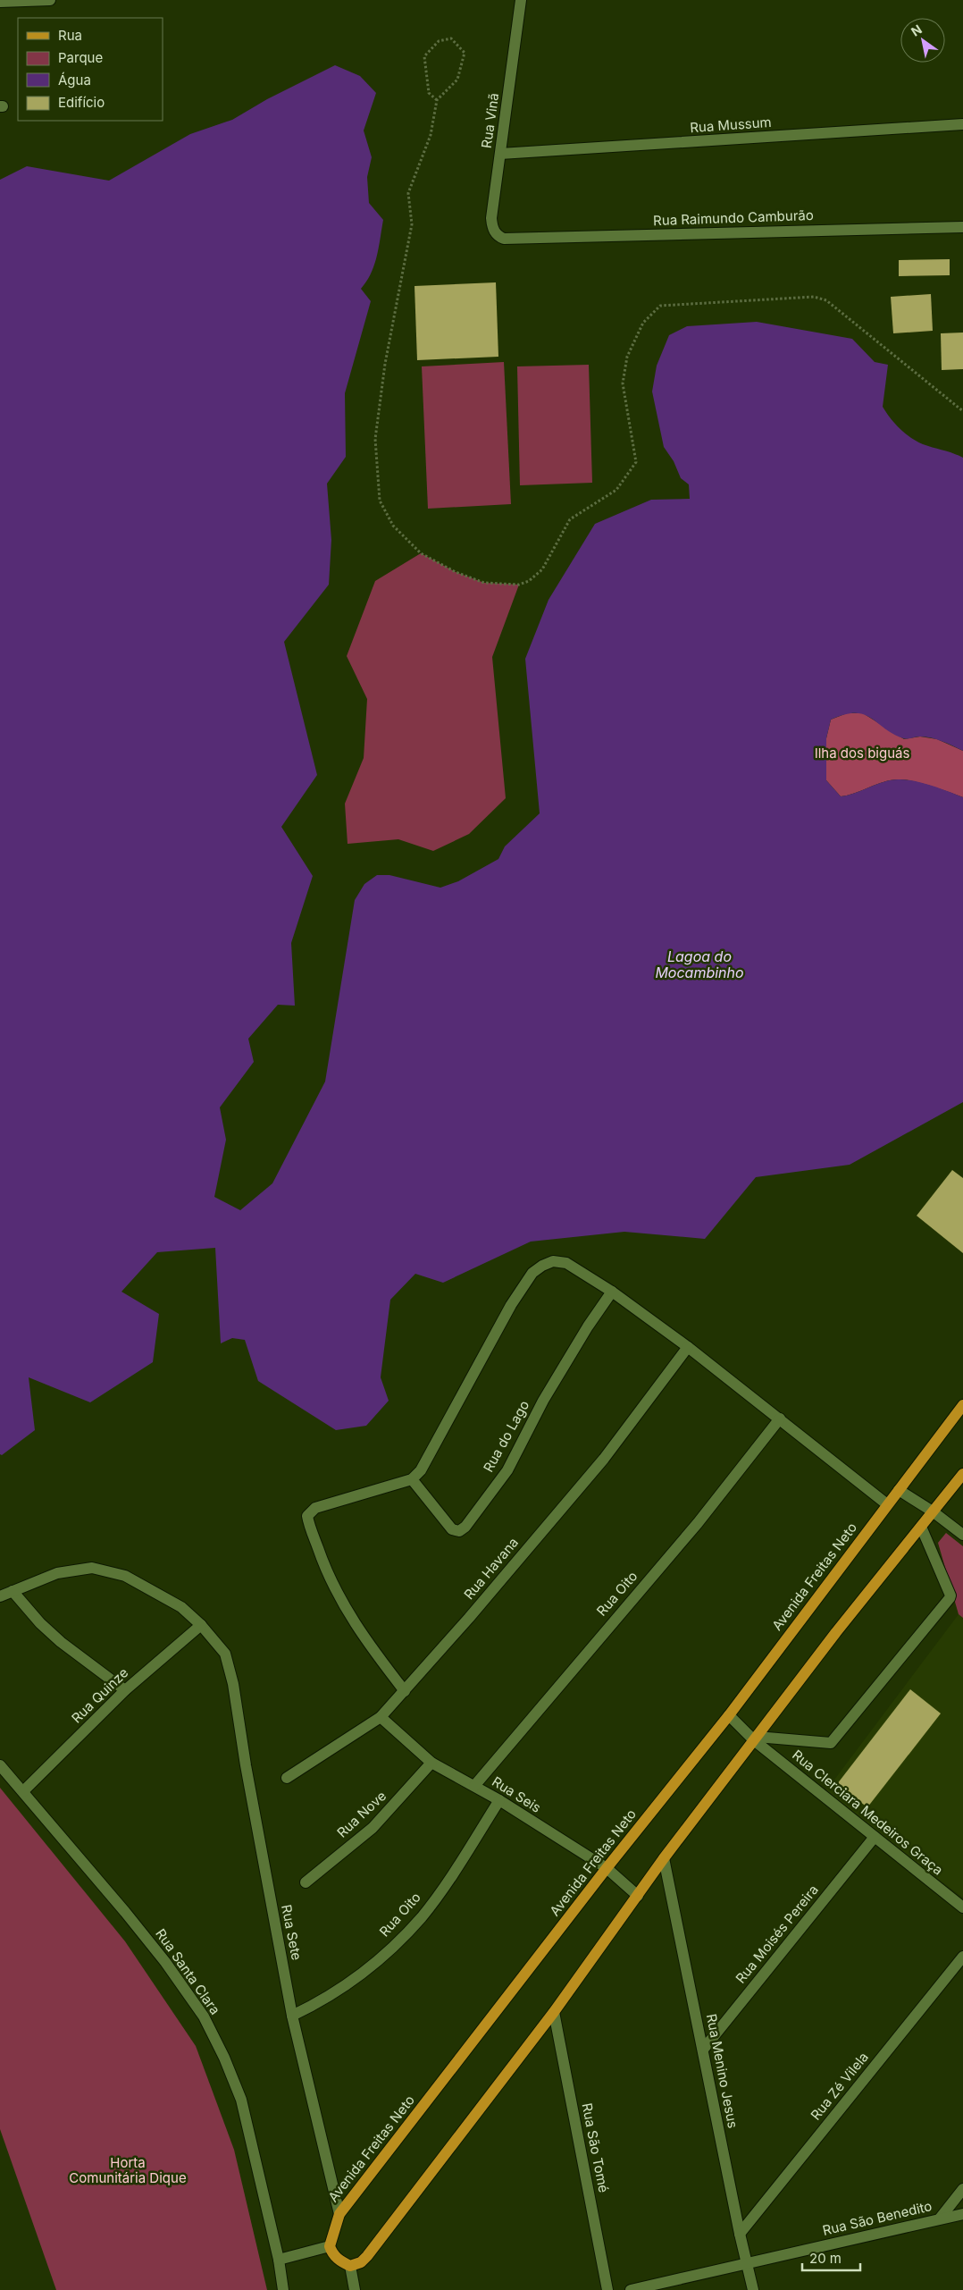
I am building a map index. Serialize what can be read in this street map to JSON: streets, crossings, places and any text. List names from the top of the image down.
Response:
{
  "streets": {
    "main road": ["Avenida Freitas Neto"],
    "street": [
      "Rua Vinã",
      "Rua Mussum",
      "Rua Raimundo Camburão",
      "Rua do Lago",
      "Rua Havana",
      "Rua Oito",
      "Rua Quinze",
      "Rua Seis",
      "Rua Clerciara Medeiros Graça",
      "Rua Nove",
      "Rua Sete",
      "Rua Moisés Pereira",
      "Rua Santa Clara",
      "Rua Menino Jesus",
      "Rua Zé Vilela",
      "Rua São Tomé",
      "Rua São Benedito"
    ]
  },
  "crossings": [
    ["Rua Vinã", "Rua Mussum"],
    ["Rua Vinã", "Rua Raimundo Camburão"],
    ["Rua Havana", "Rua Seis"],
    ["Avenida Freitas Neto", "Rua Seis"],
    ["Avenida Freitas Neto", "Rua Clerciara Medeiros Graça"],
    ["Avenida Freitas Neto", "Rua Sete"],
    ["Rua Oito", "Rua Seis"],
    ["Rua Oito", "Rua Sete"],
    ["Rua Quinze", "Rua Sete"],
    ["Rua Quinze", "Rua Santa Clara"],
    ["Rua Seis", "Rua Nove"],
    ["Rua Clerciara Medeiros Graça", "Rua Moisés Pereira"],
    ["Rua Moisés Pereira", "Rua Menino Jesus"],
    ["Rua Menino Jesus", "Rua Zé Vilela"],
    ["Rua Menino Jesus", "Rua São Benedito"]
  ],
  "water": ["Lagoa do Mocambinho"],
  "parks": ["Ilha dos biguás", "Horta Comunitária Dique"],
  "legend": [
    "Rua",
    "Parque",
    "Água",
    "Edifício"
  ],
  "scale_bar": "20 m",
  "north": "top left"
}
